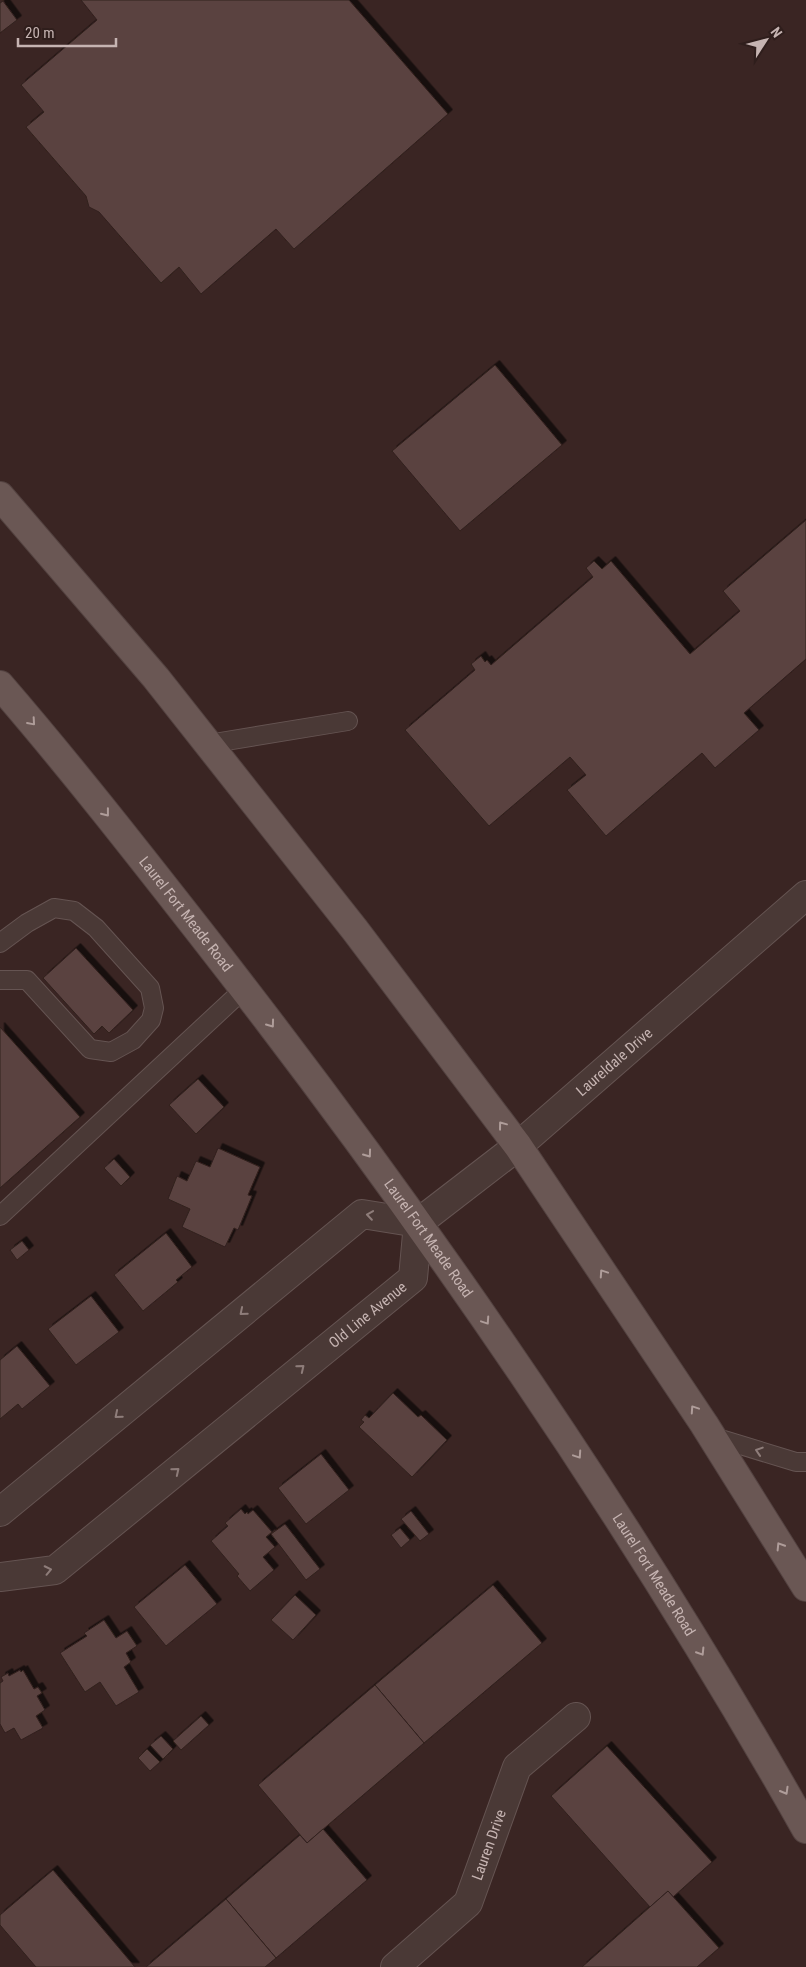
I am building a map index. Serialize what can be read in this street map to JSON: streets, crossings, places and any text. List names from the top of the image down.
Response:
{
  "streets": {
    "main road": ["Laurel Fort Meade Road"],
    "street": ["Laureldale Drive", "Old Line Avenue", "Lauren Drive"]
  },
  "crossings": [
    ["Laurel Fort Meade Road", "Laureldale Drive"],
    ["Laurel Fort Meade Road", "Old Line Avenue"],
    ["Laureldale Drive", "Old Line Avenue"]
  ],
  "scale_bar": "20 m",
  "north": "top right"
}
